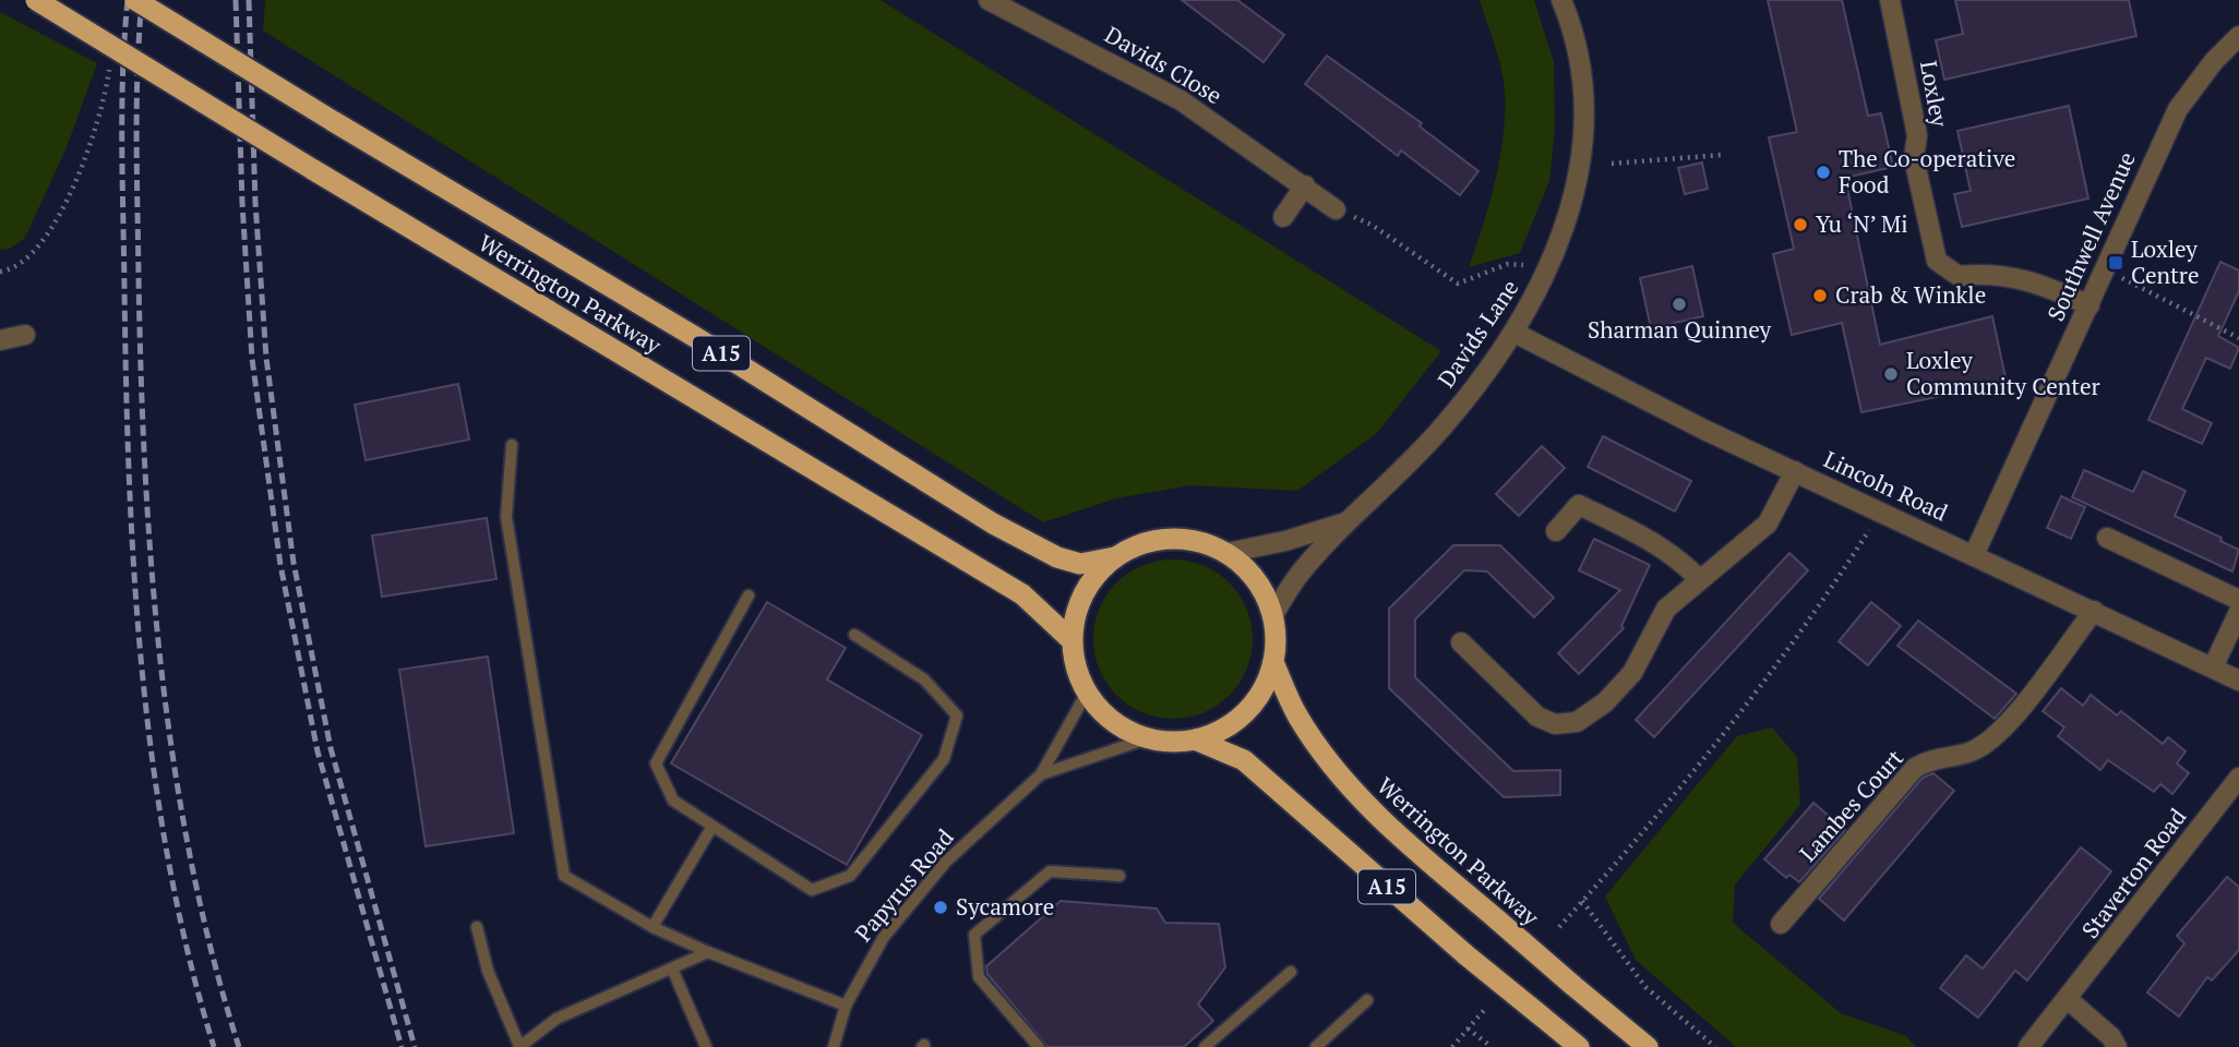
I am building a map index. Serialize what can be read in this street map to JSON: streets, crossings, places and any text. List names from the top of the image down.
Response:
{
  "streets": {
    "highway": ["Werrington Parkway", "A15"],
    "street": [
      "Davids Close",
      "Loxley",
      "Southwell Avenue",
      "Davids Lane",
      "Lincoln Road",
      "Lambes Court",
      "Staverton Road"
    ],
    "lane": ["Papyrus Road"]
  },
  "crossings": [
    ["Loxley", "Southwell Avenue"],
    ["Southwell Avenue", "Lincoln Road"],
    ["Werrington Parkway", "Davids Lane"],
    ["Werrington Parkway", "A15"],
    ["Werrington Parkway", "Papyrus Road"],
    ["Davids Lane", "A15"],
    ["Davids Lane", "Lincoln Road"],
    ["Davids Lane", "Papyrus Road"],
    ["A15", "Papyrus Road"],
    ["Lincoln Road", "Lambes Court"]
  ],
  "places": {
    "other": [
      "The Co-operative Food",
      "Yu ‘N’ Mi",
      "Crab & Winkle",
      "Sharman Quinney",
      "Loxley Community Center",
      "Sycamore"
    ],
    "transit": ["Loxley Centre"]
  }
}
